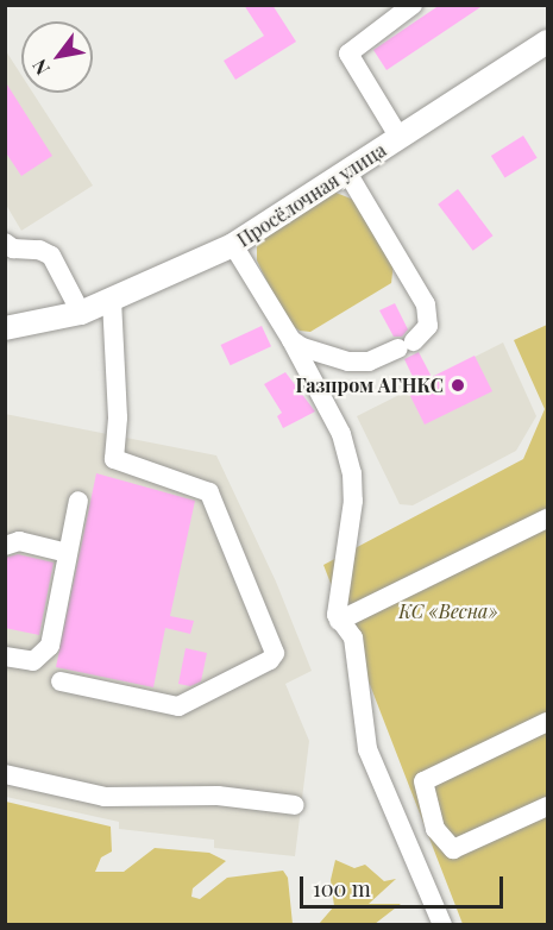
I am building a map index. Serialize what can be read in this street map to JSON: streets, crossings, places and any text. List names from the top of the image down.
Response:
{
  "streets": {
    "main road": ["Просёлочная улица"]
  },
  "parks": ["КС «Весна»"],
  "places": ["Газпром АГНКС"],
  "scale_bar": "100 m",
  "north": "bottom left"
}
